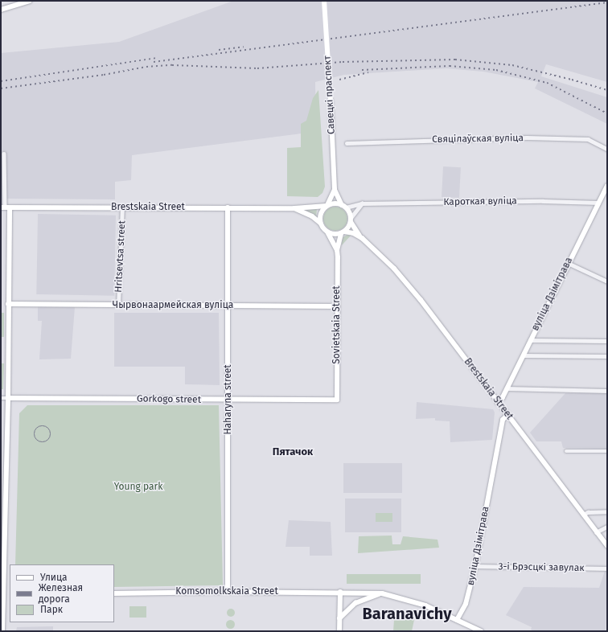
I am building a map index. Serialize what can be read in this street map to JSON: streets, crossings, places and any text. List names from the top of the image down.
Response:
{
  "streets": {
    "main road": [
      "Савецкі праспект",
      "Brestskaia Street",
      "вуліца Дзімітрава",
      "Чырвонаармейская вуліца",
      "Sovietskaia Street",
      "Gorkogo street",
      "Haharyna street",
      "Komsomolkskaia Street"
    ],
    "street": [
      "Свяцілаўская вуліца",
      "Кароткая вуліца",
      "Hritsevtsa street",
      "3-і Брэсцкі завулак"
    ]
  },
  "crossings": [
    ["Савецкі праспект", "Кароткая вуліца"],
    ["Савецкі праспект", "Brestskaia Street"],
    ["Савецкі праспект", "Sovietskaia Street"],
    ["Кароткая вуліца", "Brestskaia Street"],
    ["Кароткая вуліца", "вуліца Дзімітрава"],
    ["Кароткая вуліца", "Sovietskaia Street"],
    ["Brestskaia Street", "Hritsevtsa street"],
    ["Brestskaia Street", "вуліца Дзімітрава"],
    ["Brestskaia Street", "Sovietskaia Street"],
    ["Brestskaia Street", "Haharyna street"],
    ["Hritsevtsa street", "Чырвонаармейская вуліца"],
    ["вуліца Дзімітрава", "3-і Брэсцкі завулак"],
    ["вуліца Дзімітрава", "Komsomolkskaia Street"],
    ["Чырвонаармейская вуліца", "Sovietskaia Street"],
    ["Чырвонаармейская вуліца", "Haharyna street"],
    ["Sovietskaia Street", "Gorkogo street"],
    ["Gorkogo street", "Haharyna street"],
    ["Haharyna street", "Komsomolkskaia Street"]
  ],
  "districts": ["Пятачок", "Baranavichy"],
  "parks": ["Young park"],
  "legend": ["Улица", "Железная дорога", "Парк"]
}
